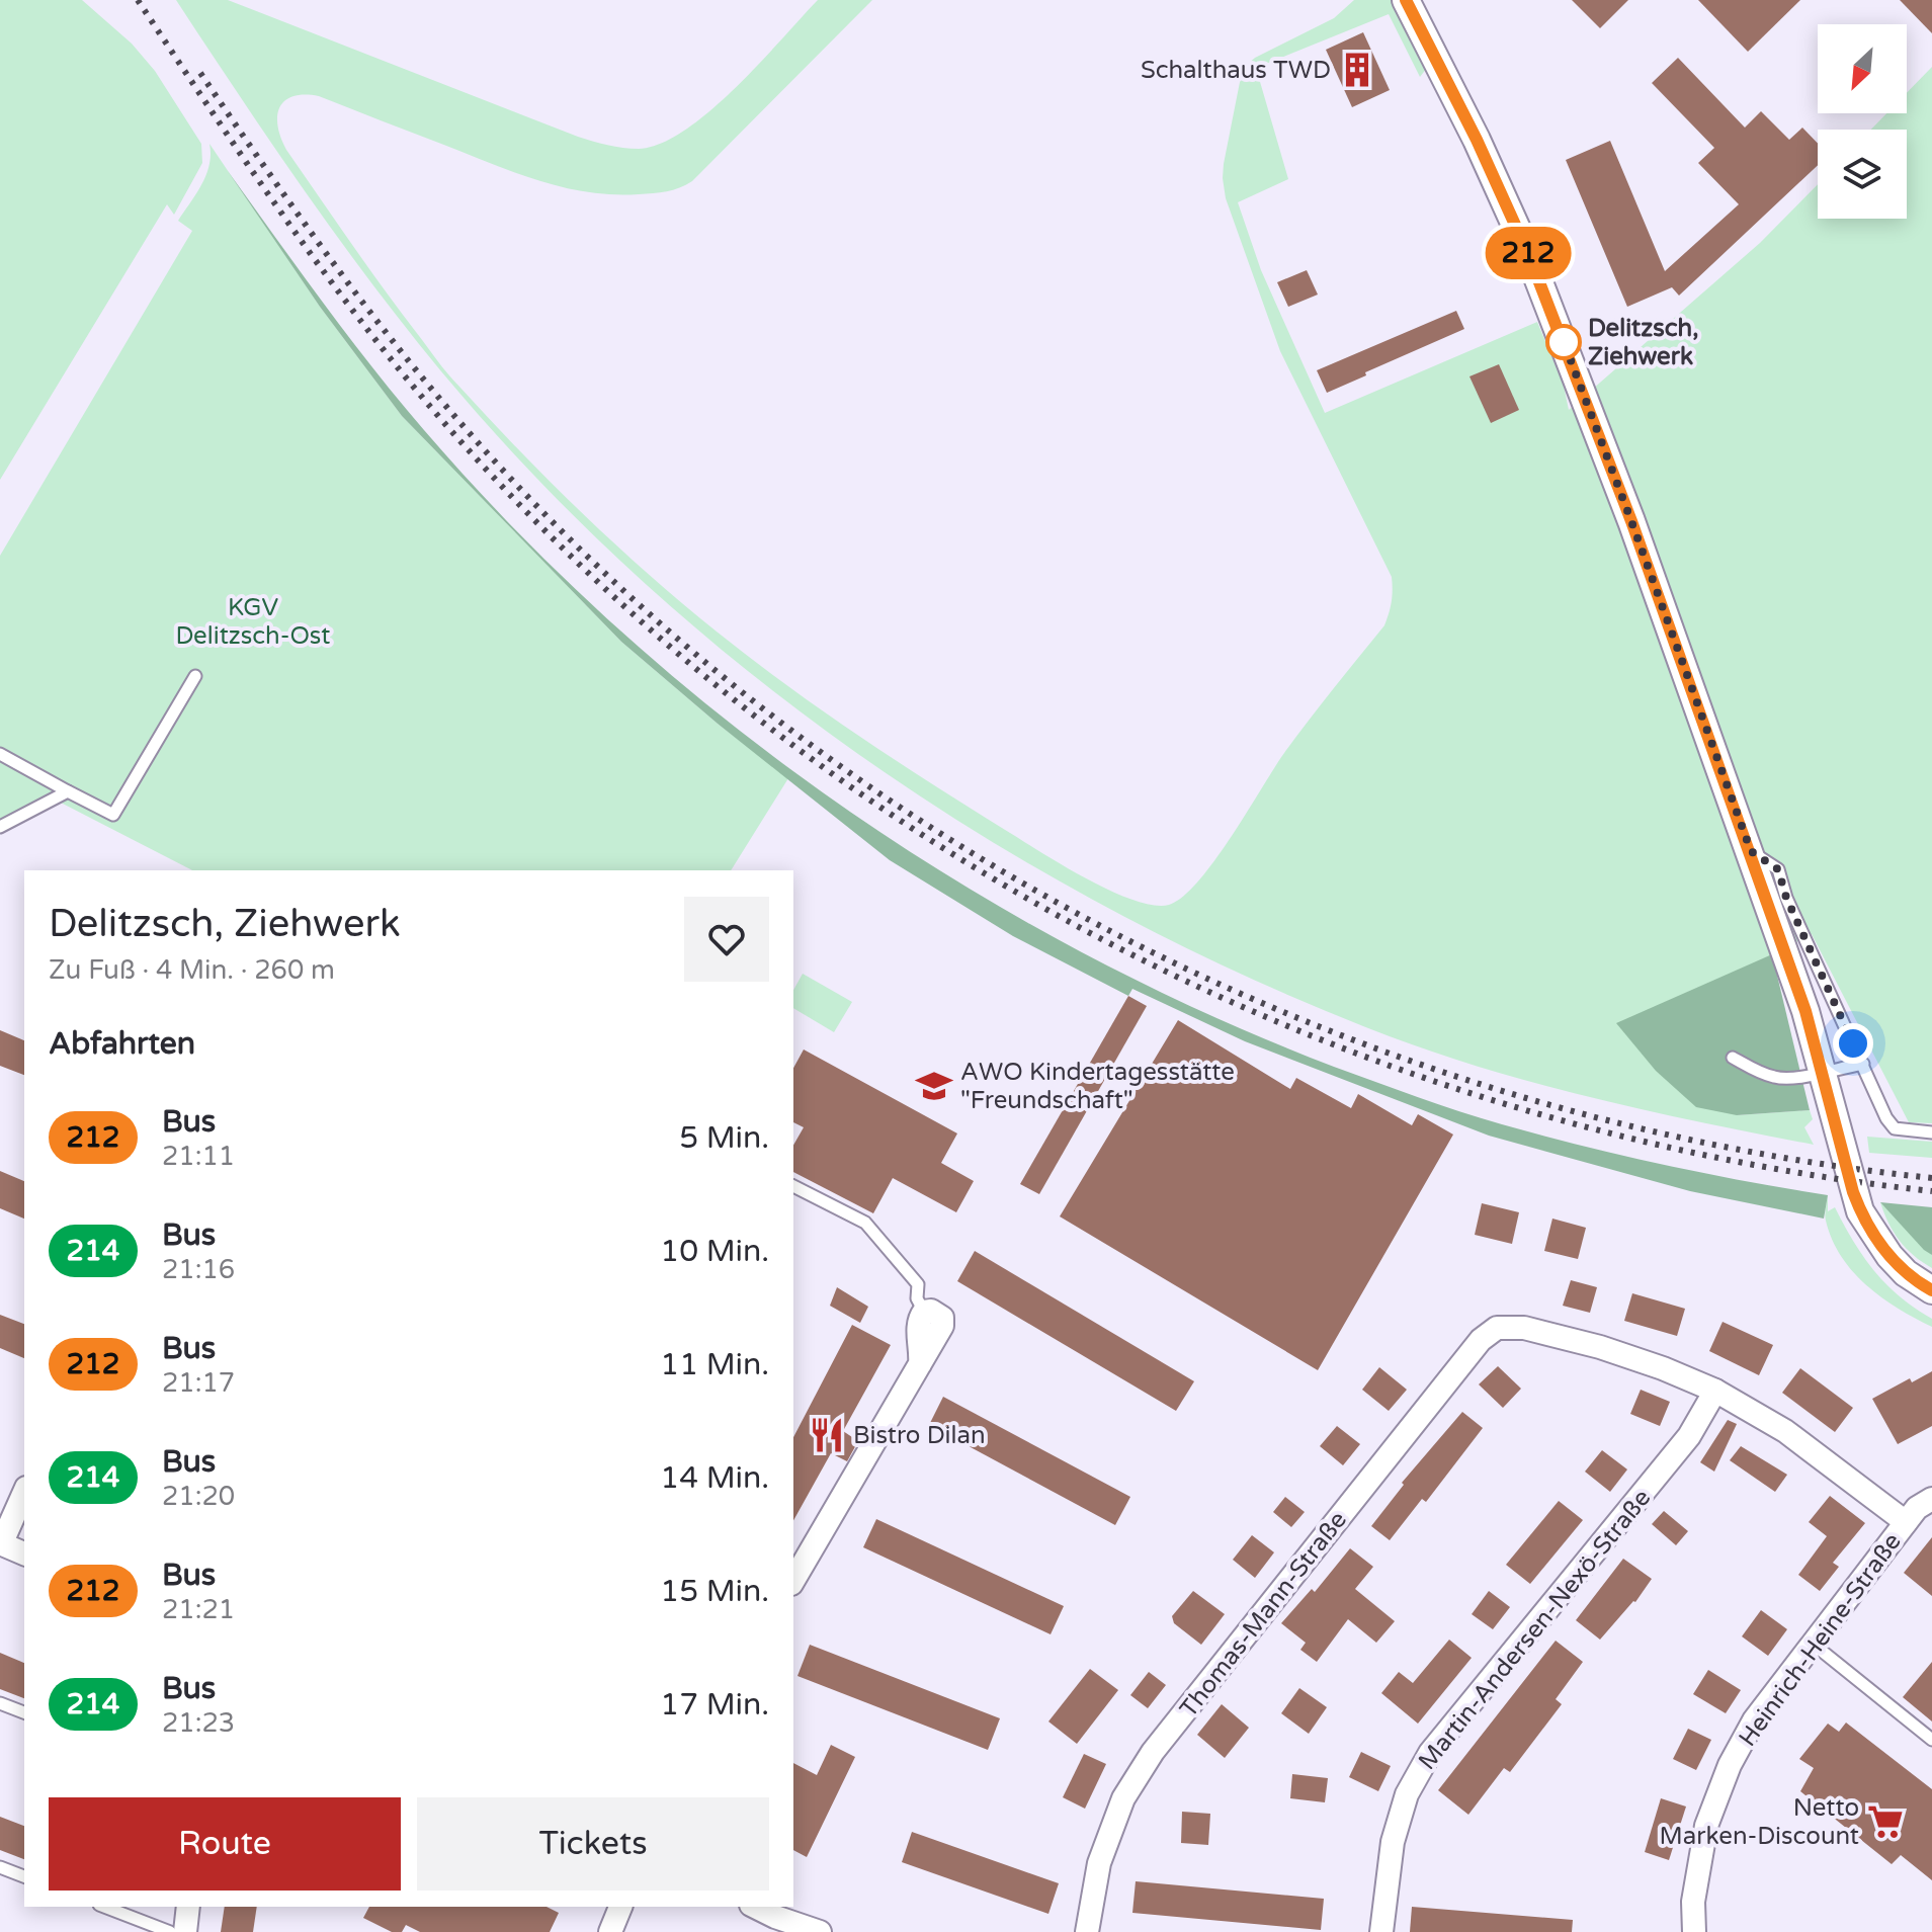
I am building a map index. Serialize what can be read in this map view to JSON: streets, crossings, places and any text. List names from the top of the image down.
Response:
{
  "streets": {
    "street": ["Thomas-Mann-Straße", "Martin-Andersen-Nexö-Straße", "Heinrich-Heine-Straße"]
  },
  "crossings": [
    ["Thomas-Mann-Straße", "Martin-Andersen-Nexö-Straße"]
  ],
  "parks": ["KGV Delitzsch-Ost"],
  "places": {
    "building": ["Schalthaus TWD"],
    "other": ["Delitzsch, Ziehwerk"],
    "school or university": ["AWO Kindertagesstätte \"Freundschaft\""],
    "restaurant": ["Bistro Dilan"],
    "supermarket": ["Netto Marken-Discount"]
  },
  "lines": ["bus line 212"],
  "north": "bottom left",
  "page": {
    "on_map": "212",
    "heading": [
      ["Delitzsch, Ziehwerk", "Zu Fuß · 4 Min. · 260 m"],
      "Abfahrten"
    ],
    "list": [
      {
        "mark": "212",
        "name": "Bus",
        "note": "21:11",
        "value": "5 Min."
      },
      {
        "mark": "214",
        "name": "Bus",
        "note": "21:16",
        "value": "10 Min."
      },
      {
        "mark": "212",
        "name": "Bus",
        "note": "21:17",
        "value": "11 Min."
      },
      {
        "mark": "214",
        "name": "Bus",
        "note": "21:20",
        "value": "14 Min."
      },
      {
        "mark": "212",
        "name": "Bus",
        "note": "21:21",
        "value": "15 Min."
      },
      {
        "mark": "214",
        "name": "Bus",
        "note": "21:23",
        "value": "17 Min."
      }
    ],
    "buttons": ["Route", "Tickets"]
  }
}
